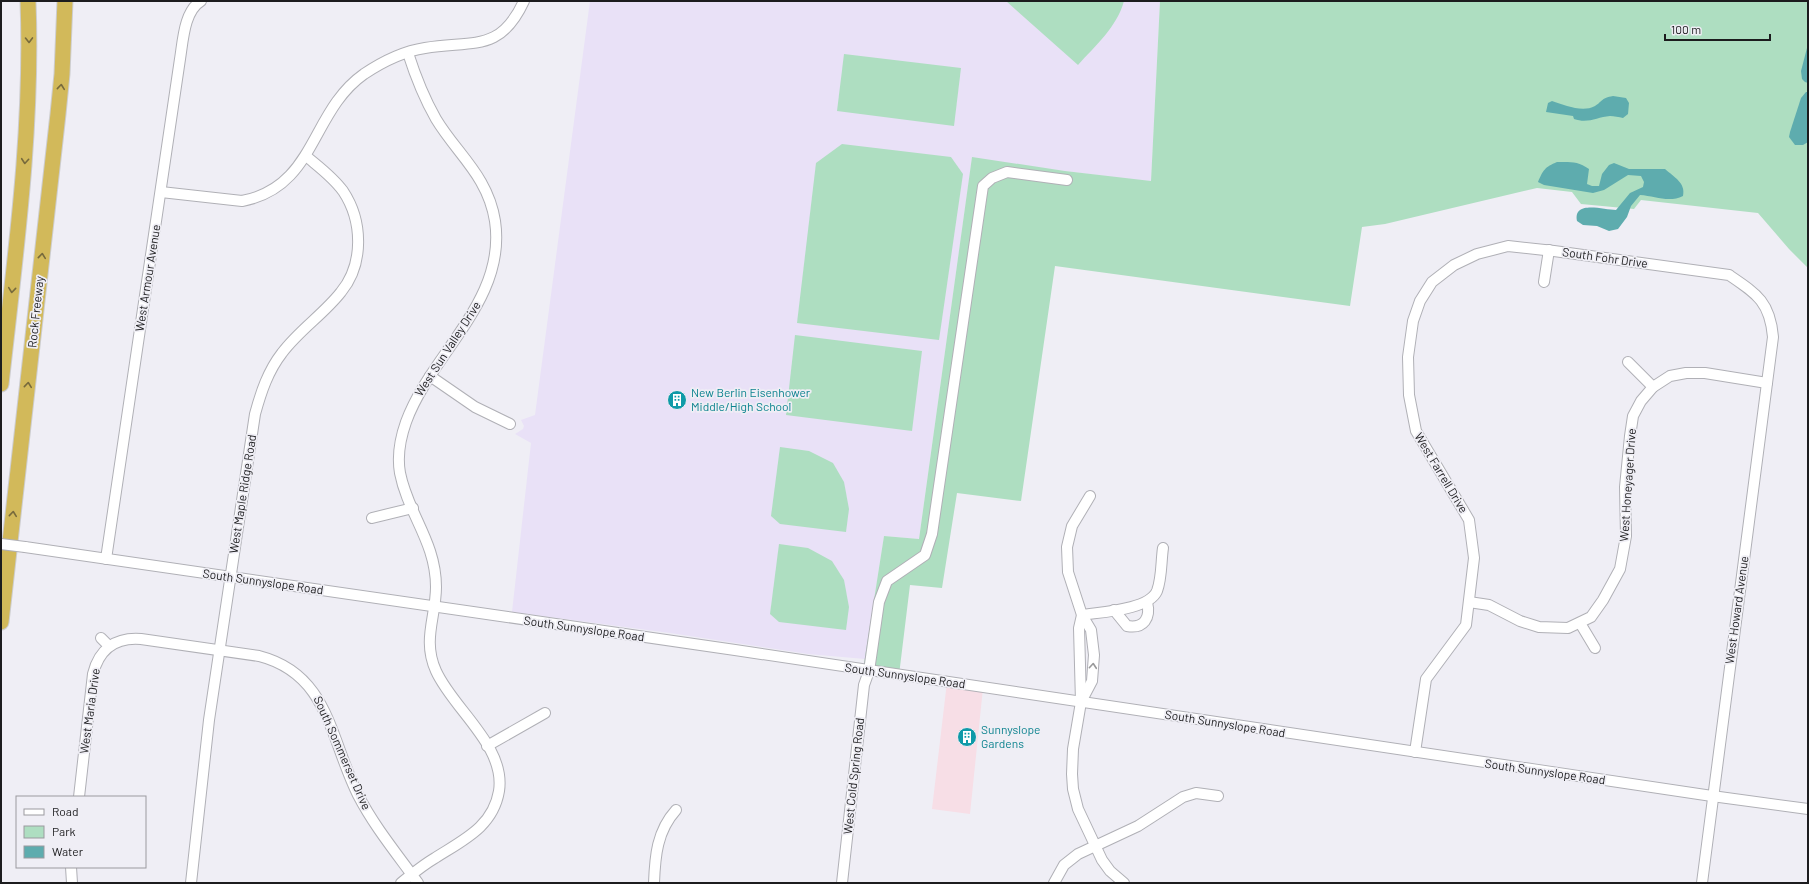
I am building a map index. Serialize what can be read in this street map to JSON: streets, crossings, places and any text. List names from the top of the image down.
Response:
{
  "streets": {
    "highway": ["Rock Freeway"],
    "street": [
      "South Fohr Drive",
      "West Armour Avenue",
      "West Sun Valley Drive",
      "West Farrell Drive",
      "West Honeyager Drive",
      "West Maple Ridge Road",
      "South Sunnyslope Road",
      "West Howard Avenue",
      "West Maria Drive",
      "South Sommerset Drive",
      "West Cold Spring Road"
    ]
  },
  "crossings": [
    ["South Fohr Drive", "West Farrell Drive"],
    ["South Fohr Drive", "West Howard Avenue"],
    ["West Armour Avenue", "South Sunnyslope Road"],
    ["West Sun Valley Drive", "South Sunnyslope Road"],
    ["West Sun Valley Drive", "South Sommerset Drive"],
    ["West Farrell Drive", "West Honeyager Drive"],
    ["West Farrell Drive", "South Sunnyslope Road"],
    ["West Honeyager Drive", "West Howard Avenue"],
    ["West Maple Ridge Road", "South Sunnyslope Road"],
    ["West Maple Ridge Road", "South Sommerset Drive"],
    ["South Sunnyslope Road", "West Howard Avenue"],
    ["South Sunnyslope Road", "West Cold Spring Road"]
  ],
  "places": {
    "building": ["New Berlin Eisenhower Middle/High School", "Sunnyslope Gardens"]
  },
  "legend": ["Road", "Park", "Water"],
  "scale_bar": "100 m"
}
